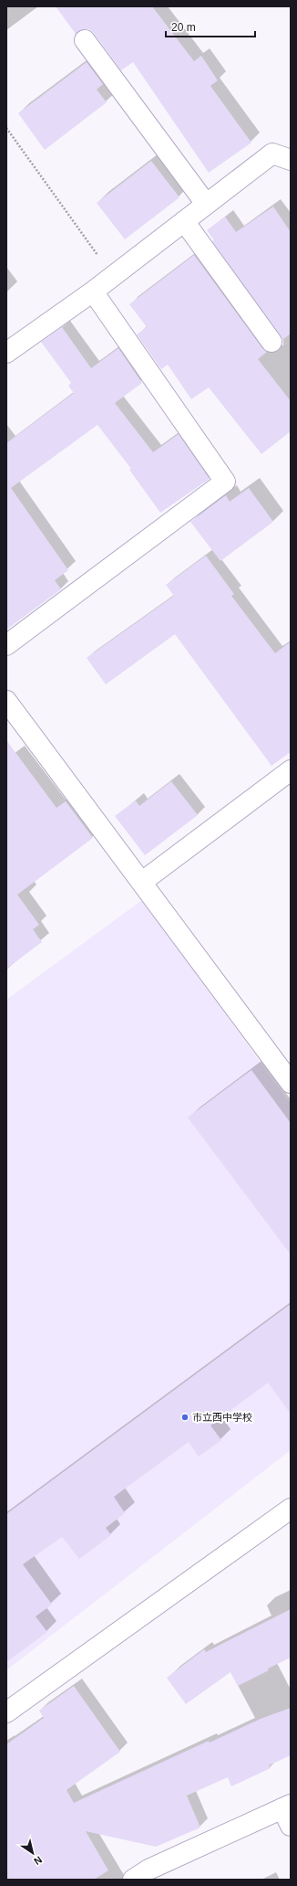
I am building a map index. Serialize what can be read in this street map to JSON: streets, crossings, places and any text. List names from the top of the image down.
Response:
{
  "places": ["市立西中学校"],
  "scale_bar": "20 m",
  "north": "bottom right"
}
